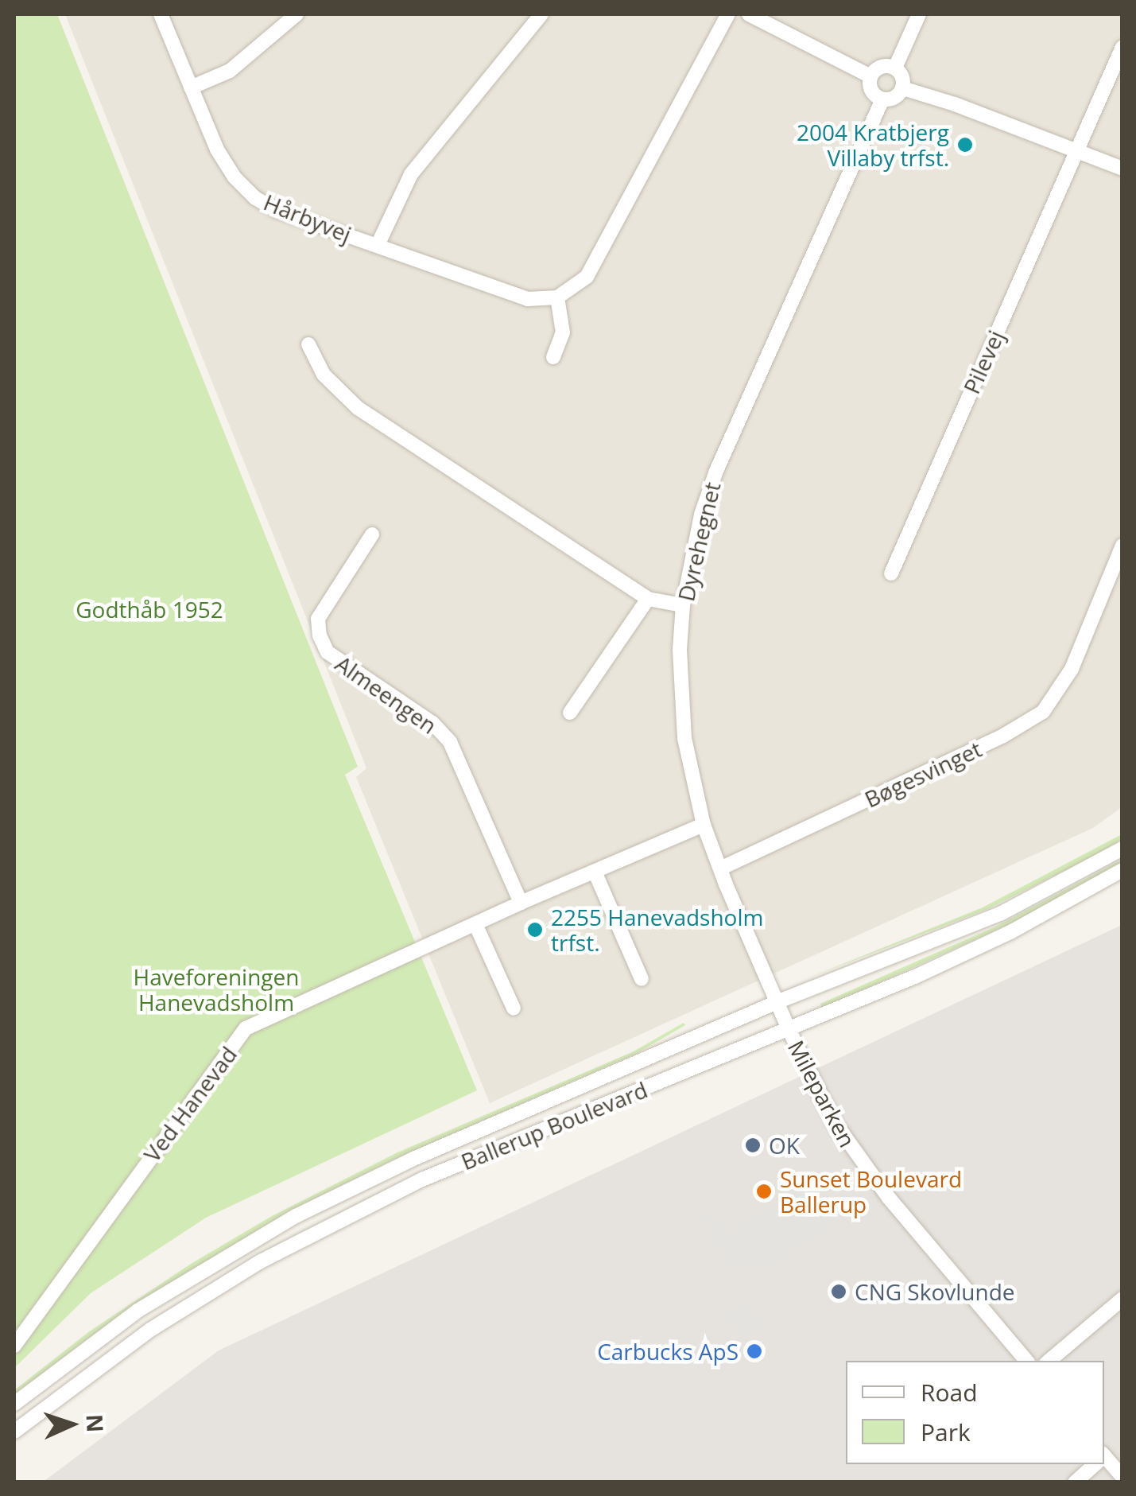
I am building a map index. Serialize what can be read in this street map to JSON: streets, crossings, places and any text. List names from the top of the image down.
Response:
{
  "streets": {
    "street": [
      "Hårbyvej",
      "Pilevej",
      "Dyrehegnet",
      "Almeengen",
      "Bøgesvinget",
      "Mileparken",
      "Ved Hanevad",
      "Ballerup Boulevard"
    ]
  },
  "crossings": [
    ["Dyrehegnet", "Bøgesvinget"],
    ["Dyrehegnet", "Mileparken"],
    ["Dyrehegnet", "Ved Hanevad"],
    ["Dyrehegnet", "Ballerup Boulevard"],
    ["Almeengen", "Ved Hanevad"],
    ["Mileparken", "Ballerup Boulevard"]
  ],
  "parks": ["Godthåb 1952", "Haveforeningen Hanevadsholm"],
  "places": [
    "2004 Kratbjerg Villaby trfst.",
    "2255 Hanevadsholm trfst.",
    "OK",
    "Sunset Boulevard Ballerup",
    "CNG Skovlunde",
    "Carbucks ApS"
  ],
  "legend": ["Road", "Park"],
  "north": "right"
}
